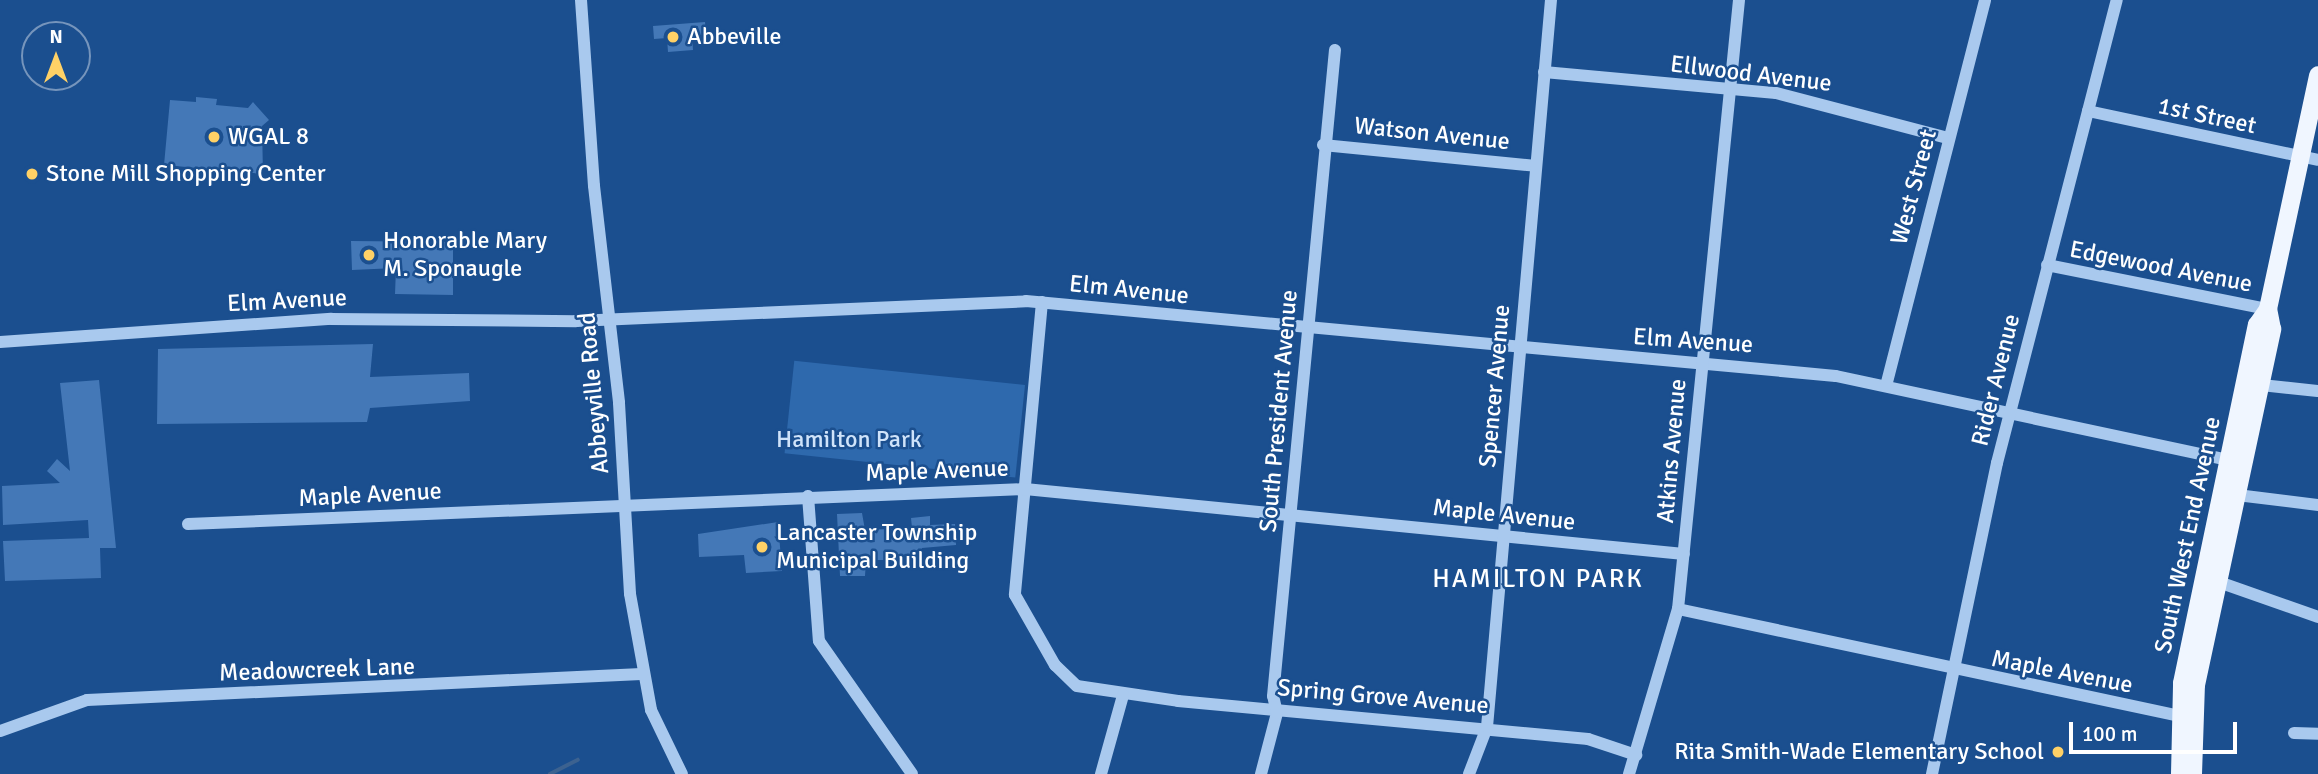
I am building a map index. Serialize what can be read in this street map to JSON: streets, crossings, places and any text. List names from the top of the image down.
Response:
{
  "streets": {
    "main road": ["South West End Avenue"],
    "street": [
      "Ellwood Avenue",
      "1st Street",
      "Watson Avenue",
      "West Street",
      "Edgewood Avenue",
      "Elm Avenue",
      "Rider Avenue",
      "Spencer Avenue",
      "Abbeyville Road",
      "South President Avenue",
      "Atkins Avenue",
      "Maple Avenue",
      "Meadowcreek Lane",
      "Spring Grove Avenue"
    ]
  },
  "crossings": [
    ["Ellwood Avenue", "West Street"],
    ["Ellwood Avenue", "Spencer Avenue"],
    ["Ellwood Avenue", "Atkins Avenue"],
    ["1st Street", "Rider Avenue"],
    ["1st Street", "South West End Avenue"],
    ["Watson Avenue", "Spencer Avenue"],
    ["Watson Avenue", "South President Avenue"],
    ["West Street", "Elm Avenue"],
    ["Edgewood Avenue", "Rider Avenue"],
    ["Edgewood Avenue", "South West End Avenue"],
    ["Elm Avenue", "Rider Avenue"],
    ["Elm Avenue", "Spencer Avenue"],
    ["Elm Avenue", "Abbeyville Road"],
    ["Elm Avenue", "South President Avenue"],
    ["Elm Avenue", "Atkins Avenue"],
    ["Elm Avenue", "South West End Avenue"],
    ["Elm Avenue", "Spring Grove Avenue"],
    ["Rider Avenue", "Maple Avenue"],
    ["Spencer Avenue", "Maple Avenue"],
    ["Spencer Avenue", "Spring Grove Avenue"],
    ["Abbeyville Road", "Maple Avenue"],
    ["Abbeyville Road", "Meadowcreek Lane"],
    ["South President Avenue", "Maple Avenue"],
    ["South President Avenue", "Spring Grove Avenue"],
    ["Atkins Avenue", "Maple Avenue"],
    ["Atkins Avenue", "Spring Grove Avenue"],
    ["Maple Avenue", "South West End Avenue"],
    ["Maple Avenue", "Spring Grove Avenue"]
  ],
  "districts": ["HAMILTON PARK"],
  "parks": ["Hamilton Park"],
  "places": [
    "Abbeville",
    "WGAL 8",
    "Stone Mill Shopping Center",
    "Honorable Mary M. Sponaugle",
    "Lancaster Township Municipal Building",
    "Rita Smith-Wade Elementary School"
  ],
  "scale_bar": "100 m",
  "north": "top"
}
